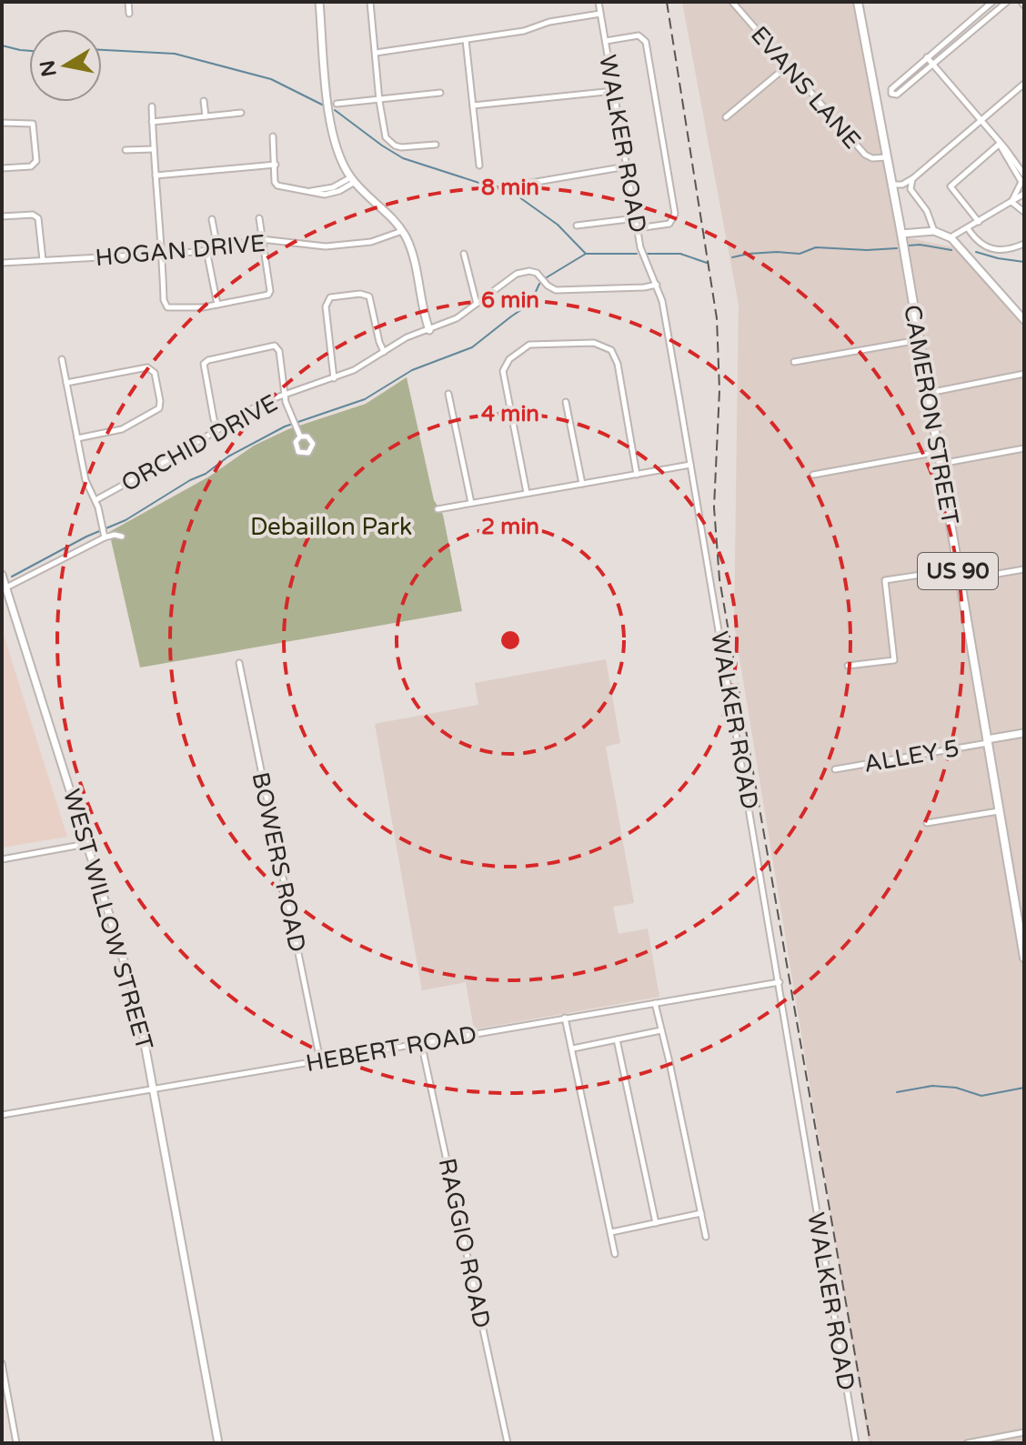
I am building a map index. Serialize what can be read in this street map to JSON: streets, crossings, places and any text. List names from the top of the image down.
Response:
{
  "streets": {
    "main road": ["CAMERON STREET", "US 90", "WEST WILLOW STREET"],
    "street": [
      "EVANS LANE",
      "WALKER ROAD",
      "HOGAN DRIVE",
      "ORCHID DRIVE",
      "ALLEY 5",
      "BOWERS ROAD",
      "HEBERT ROAD",
      "RAGGIO ROAD"
    ]
  },
  "crossings": [
    ["EVANS LANE", "CAMERON STREET"],
    ["WALKER ROAD", "ORCHID DRIVE"],
    ["WALKER ROAD", "HEBERT ROAD"],
    ["CAMERON STREET", "ALLEY 5"],
    ["BOWERS ROAD", "HEBERT ROAD"],
    ["WEST WILLOW STREET", "HEBERT ROAD"],
    ["HEBERT ROAD", "RAGGIO ROAD"]
  ],
  "parks": ["Debaillon Park"],
  "north": "left",
  "rings": [
    "8 min",
    "6 min",
    "4 min",
    "2 min"
  ]
}
